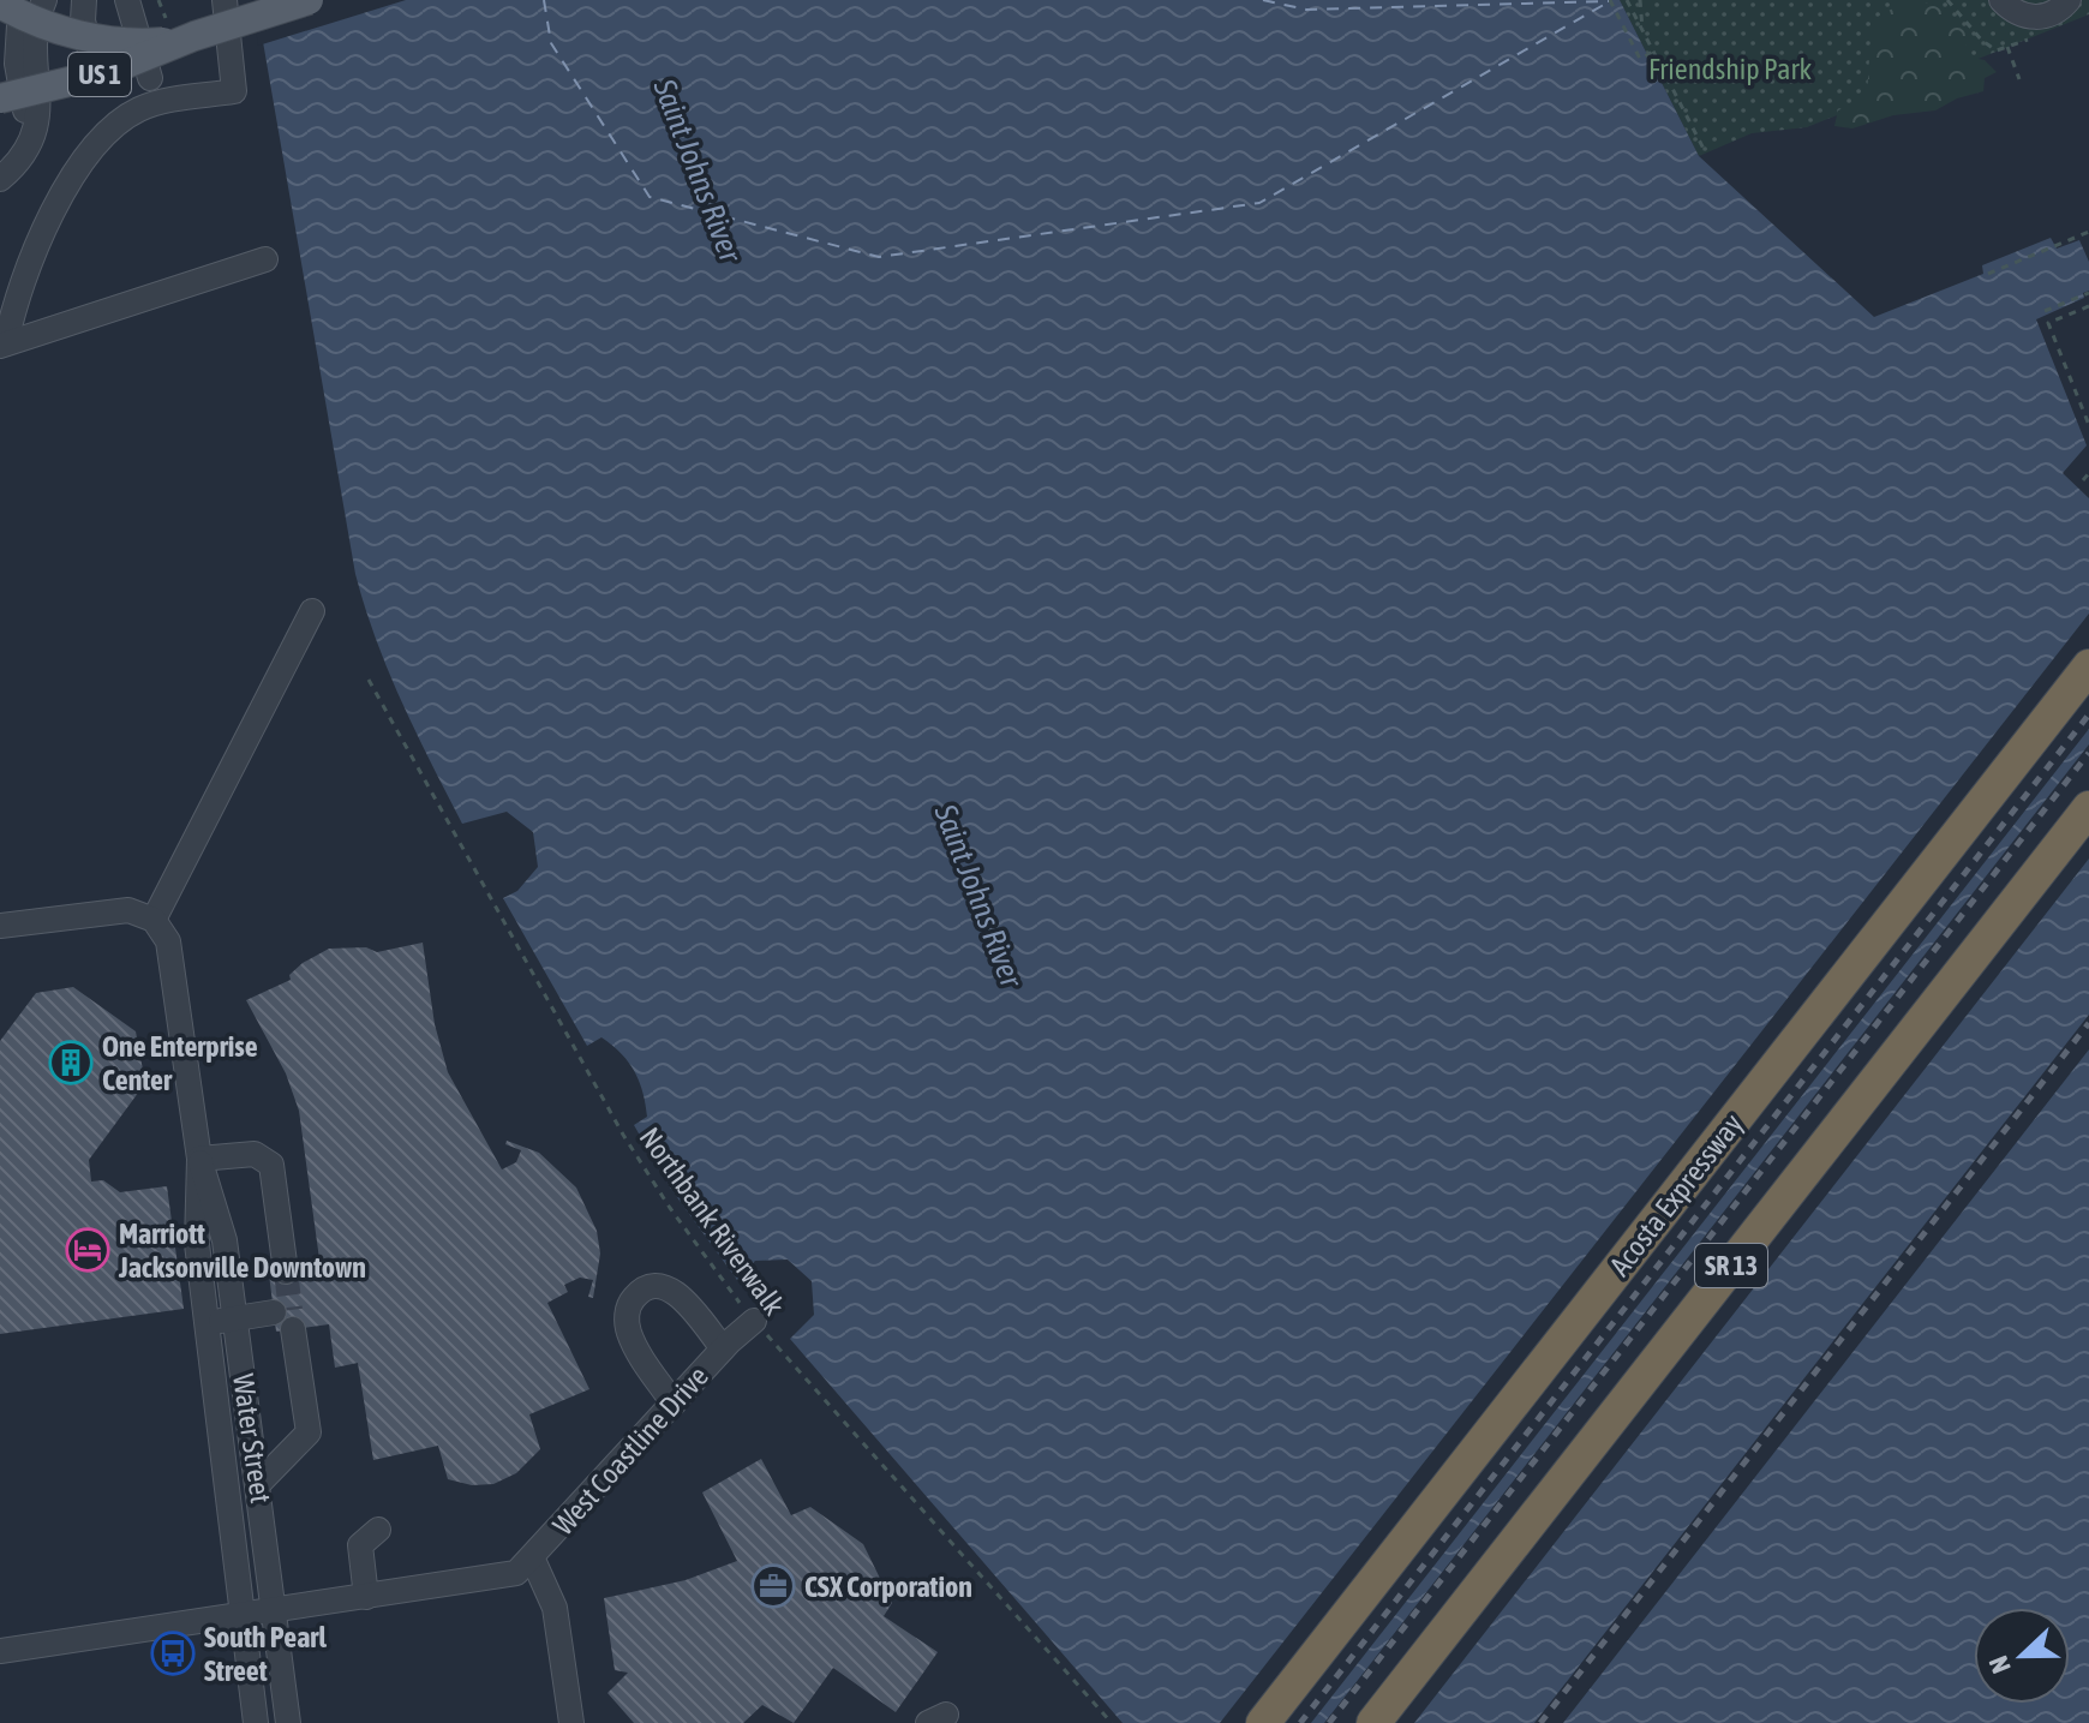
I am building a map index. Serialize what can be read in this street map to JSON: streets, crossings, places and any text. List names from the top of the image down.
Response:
{
  "streets": {
    "highway": ["Acosta Expressway", "SR 13"],
    "main road": ["US 1"],
    "street": ["Water Street", "West Coastline Drive"],
    "path": ["Northbank Riverwalk"]
  },
  "crossings": [
    ["Northbank Riverwalk", "West Coastline Drive"]
  ],
  "water": ["Saint Johns River"],
  "parks": ["Friendship Park"],
  "places": {
    "building": ["One Enterprise Center"],
    "hotel": ["Marriott Jacksonville Downtown"],
    "office": ["CSX Corporation"],
    "bus stop": ["South Pearl Street"]
  },
  "north": "left"
}
